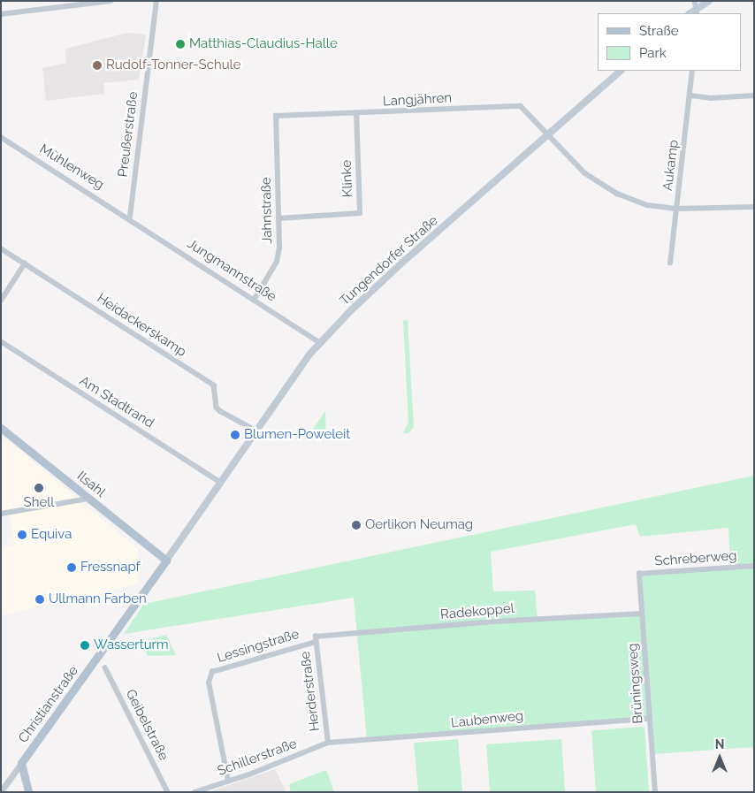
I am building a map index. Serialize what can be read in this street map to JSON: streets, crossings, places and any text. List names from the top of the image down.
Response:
{
  "streets": {
    "main road": ["Tungendorfer Straße", "Ilsahl", "Christianstraße"],
    "street": [
      "Langjähren",
      "Preußerstraße",
      "Aukamp",
      "Mühlenweg",
      "Klinke",
      "Jahnstraße",
      "Jungmannstraße",
      "Heidackerskamp",
      "Am Stadtrand",
      "Schreberweg",
      "Radekoppel",
      "Lessingstraße",
      "Brüningsweg",
      "Herderstraße",
      "Laubenweg",
      "Geibelstraße",
      "Schillerstraße"
    ]
  },
  "crossings": [
    ["Langjähren", "Aukamp"],
    ["Langjähren", "Klinke"],
    ["Langjähren", "Jahnstraße"],
    ["Langjähren", "Tungendorfer Straße"],
    ["Preußerstraße", "Mühlenweg"],
    ["Preußerstraße", "Jungmannstraße"],
    ["Mühlenweg", "Jungmannstraße"],
    ["Klinke", "Jahnstraße"],
    ["Jahnstraße", "Jungmannstraße"],
    ["Tungendorfer Straße", "Jungmannstraße"],
    ["Tungendorfer Straße", "Heidackerskamp"],
    ["Tungendorfer Straße", "Am Stadtrand"],
    ["Tungendorfer Straße", "Christianstraße"],
    ["Ilsahl", "Christianstraße"],
    ["Schreberweg", "Brüningsweg"],
    ["Radekoppel", "Lessingstraße"],
    ["Radekoppel", "Brüningsweg"],
    ["Radekoppel", "Herderstraße"],
    ["Lessingstraße", "Herderstraße"],
    ["Lessingstraße", "Schillerstraße"],
    ["Brüningsweg", "Laubenweg"],
    ["Herderstraße", "Laubenweg"],
    ["Herderstraße", "Schillerstraße"],
    ["Laubenweg", "Schillerstraße"]
  ],
  "places": [
    "Matthias-Claudius-Halle",
    "Rudolf-Tonner-Schule",
    "Blumen-Poweleit",
    "Shell",
    "Oerlikon Neumag",
    "Equiva",
    "Fressnapf",
    "Ullmann Farben",
    "Wasserturm"
  ],
  "legend": ["Straße", "Park"],
  "north": "top"
}
